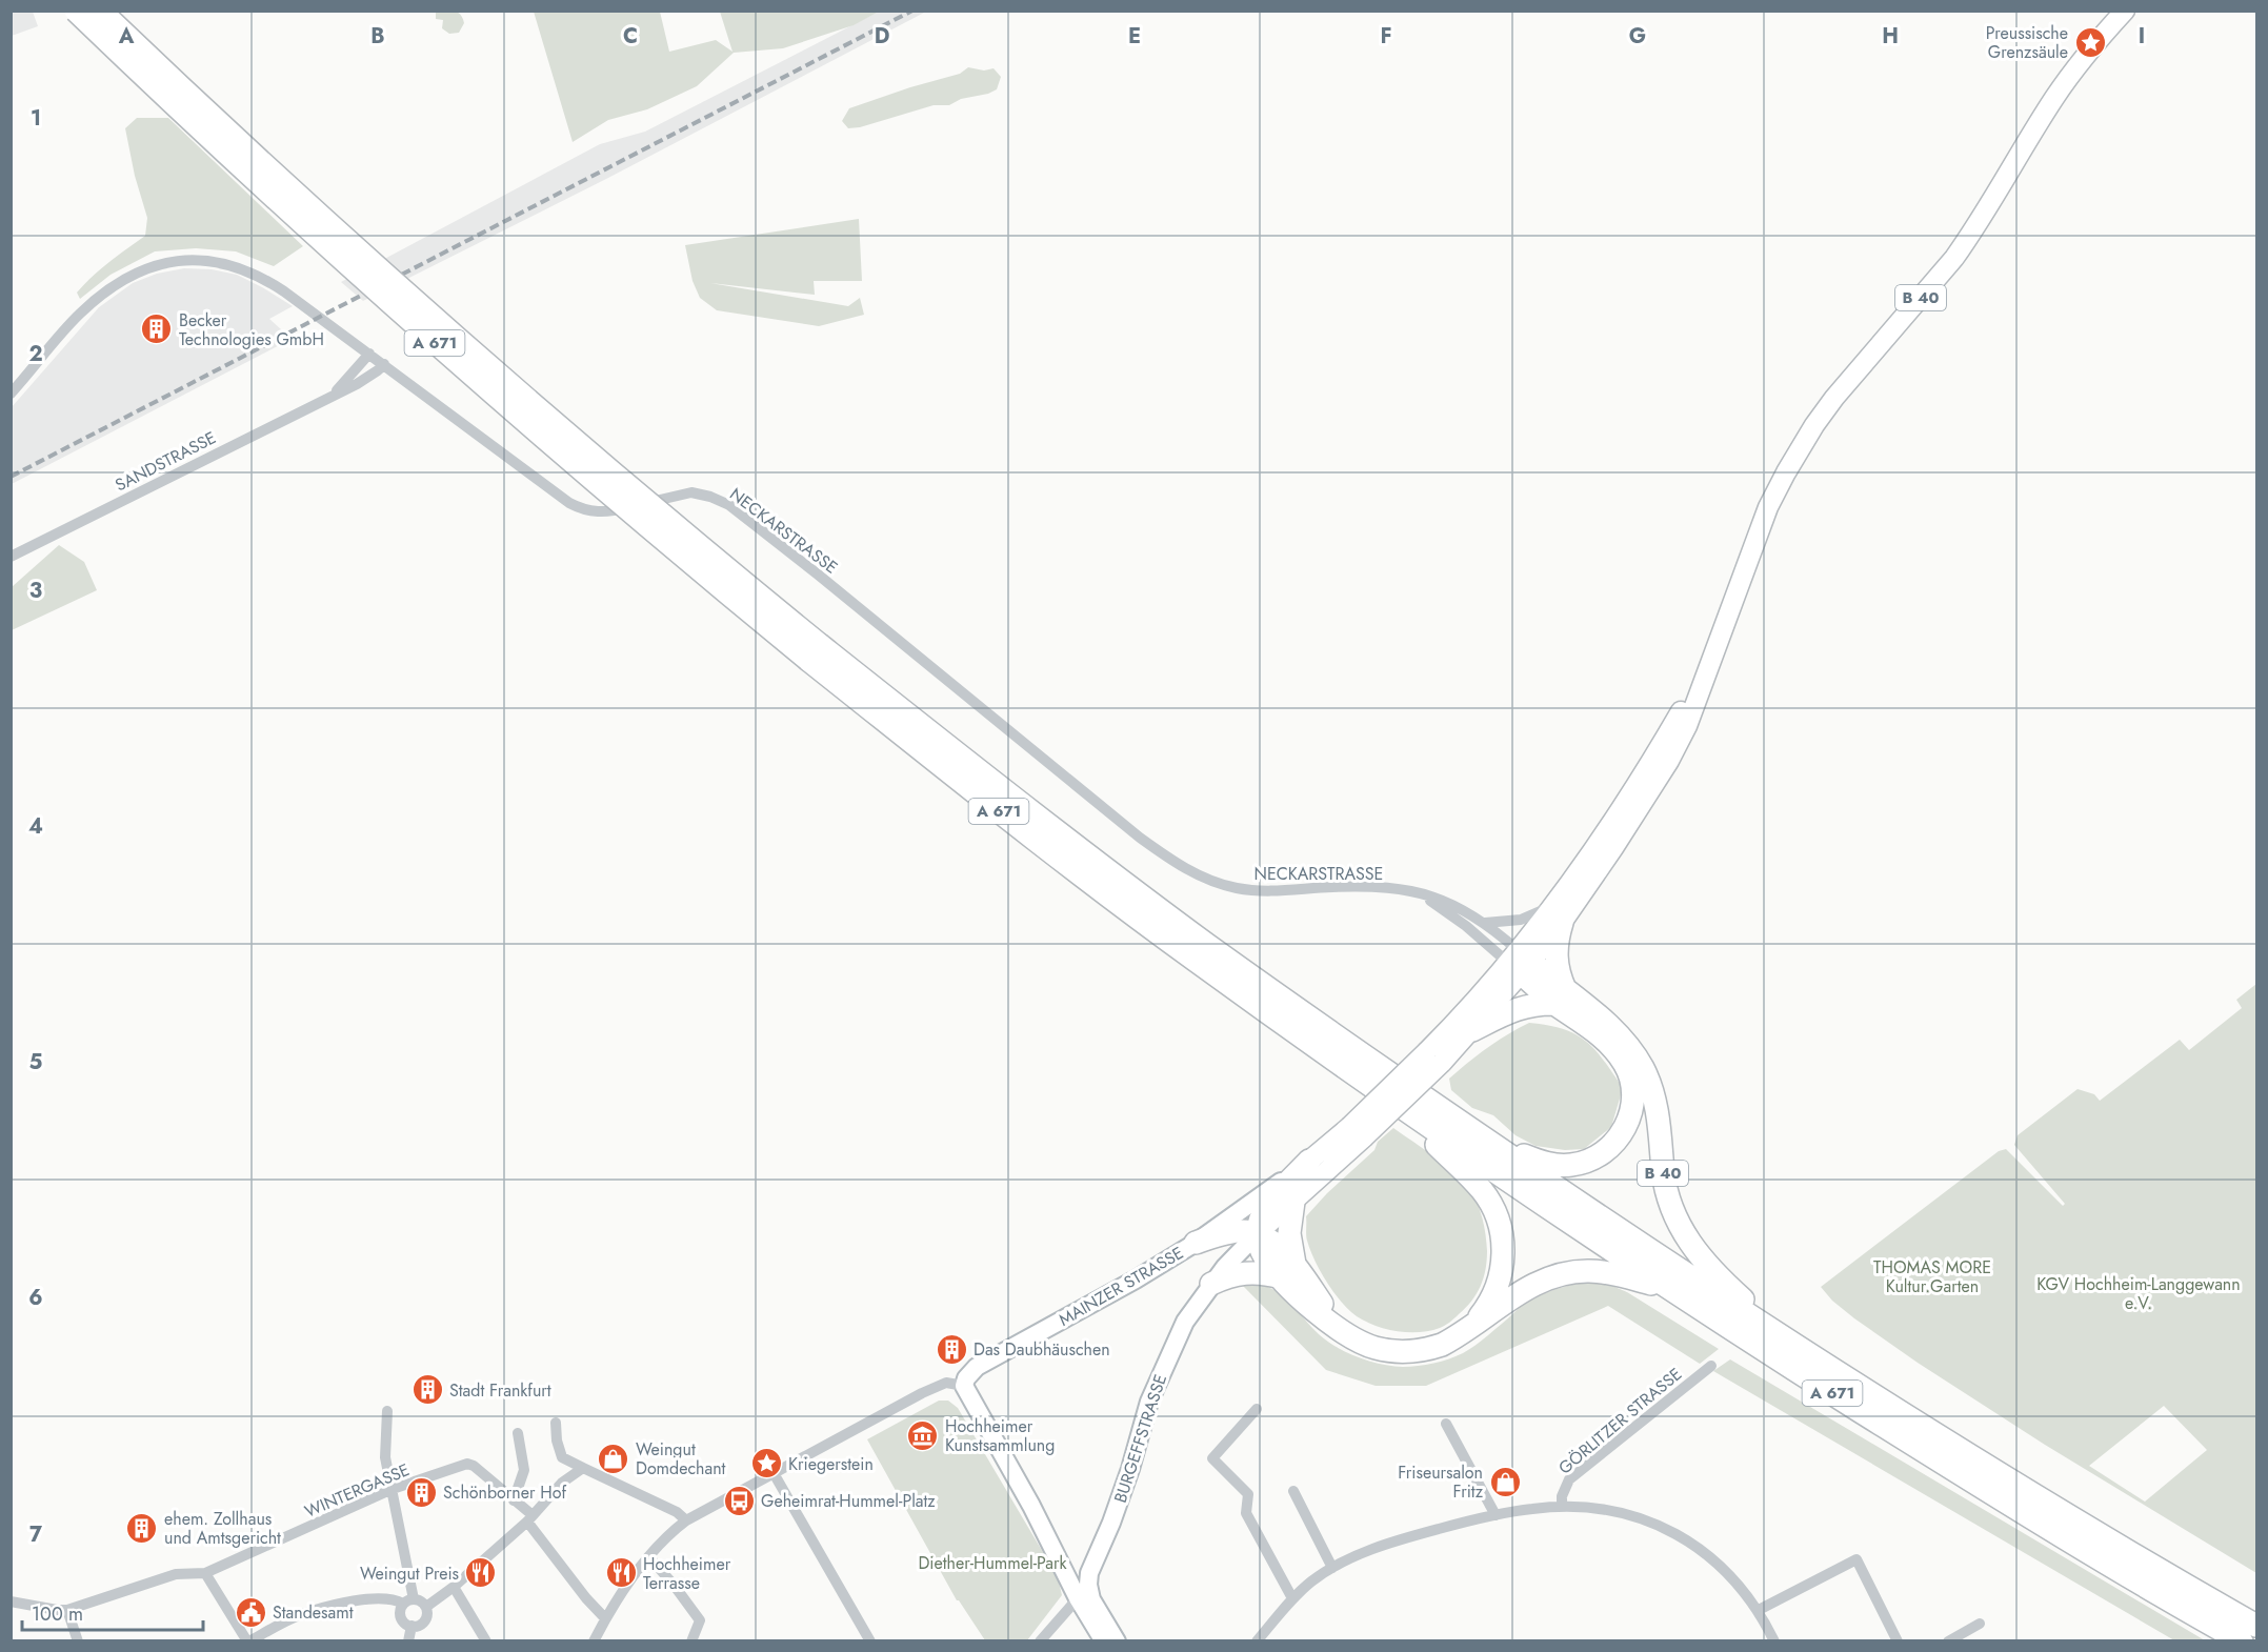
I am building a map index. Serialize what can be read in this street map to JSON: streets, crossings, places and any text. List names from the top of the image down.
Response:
{
  "streets": {
    "highway": ["B 40", "A 671"],
    "main road": ["MAINZER STRASSE", "BURGEFFSTRASSE"],
    "street": [
      "SANDSTRASSE",
      "NECKARSTRASSE",
      "GÖRLITZER STRASSE",
      "WINTERGASSE"
    ]
  },
  "crossings": [
    ["B 40", "A 671"],
    ["B 40", "NECKARSTRASSE"],
    ["B 40", "MAINZER STRASSE"],
    ["B 40", "BURGEFFSTRASSE"],
    ["SANDSTRASSE", "NECKARSTRASSE"]
  ],
  "parks": ["THOMAS MORE Kultur.Garten", "KGV Hochheim-Langgewann e.V.", "Diether-Hummel-Park"],
  "places": {
    "place": ["Preussische Grenzsäule", "Kriegerstein"],
    "building": [
      "Becker Technologies GmbH",
      "Das Daubhäuschen",
      "Stadt Frankfurt",
      "Schönborner Hof",
      "ehem. Zollhaus und Amtsgericht"
    ],
    "museum": ["Hochheimer Kunstsammlung"],
    "shop": ["Weingut Domdechant", "Friseursalon Fritz"],
    "bus stop": ["Geheimrat-Hummel-Platz"],
    "restaurant": ["Weingut Preis", "Hochheimer Terrasse"],
    "public building": ["Standesamt"]
  },
  "scale_bar": "100 m",
  "grid": {
    "columns": [
      "A",
      "B",
      "C",
      "D",
      "E",
      "F",
      "G",
      "H",
      "I"
    ],
    "rows": [
      "1",
      "2",
      "3",
      "4",
      "5",
      "6",
      "7"
    ]
  }
}
